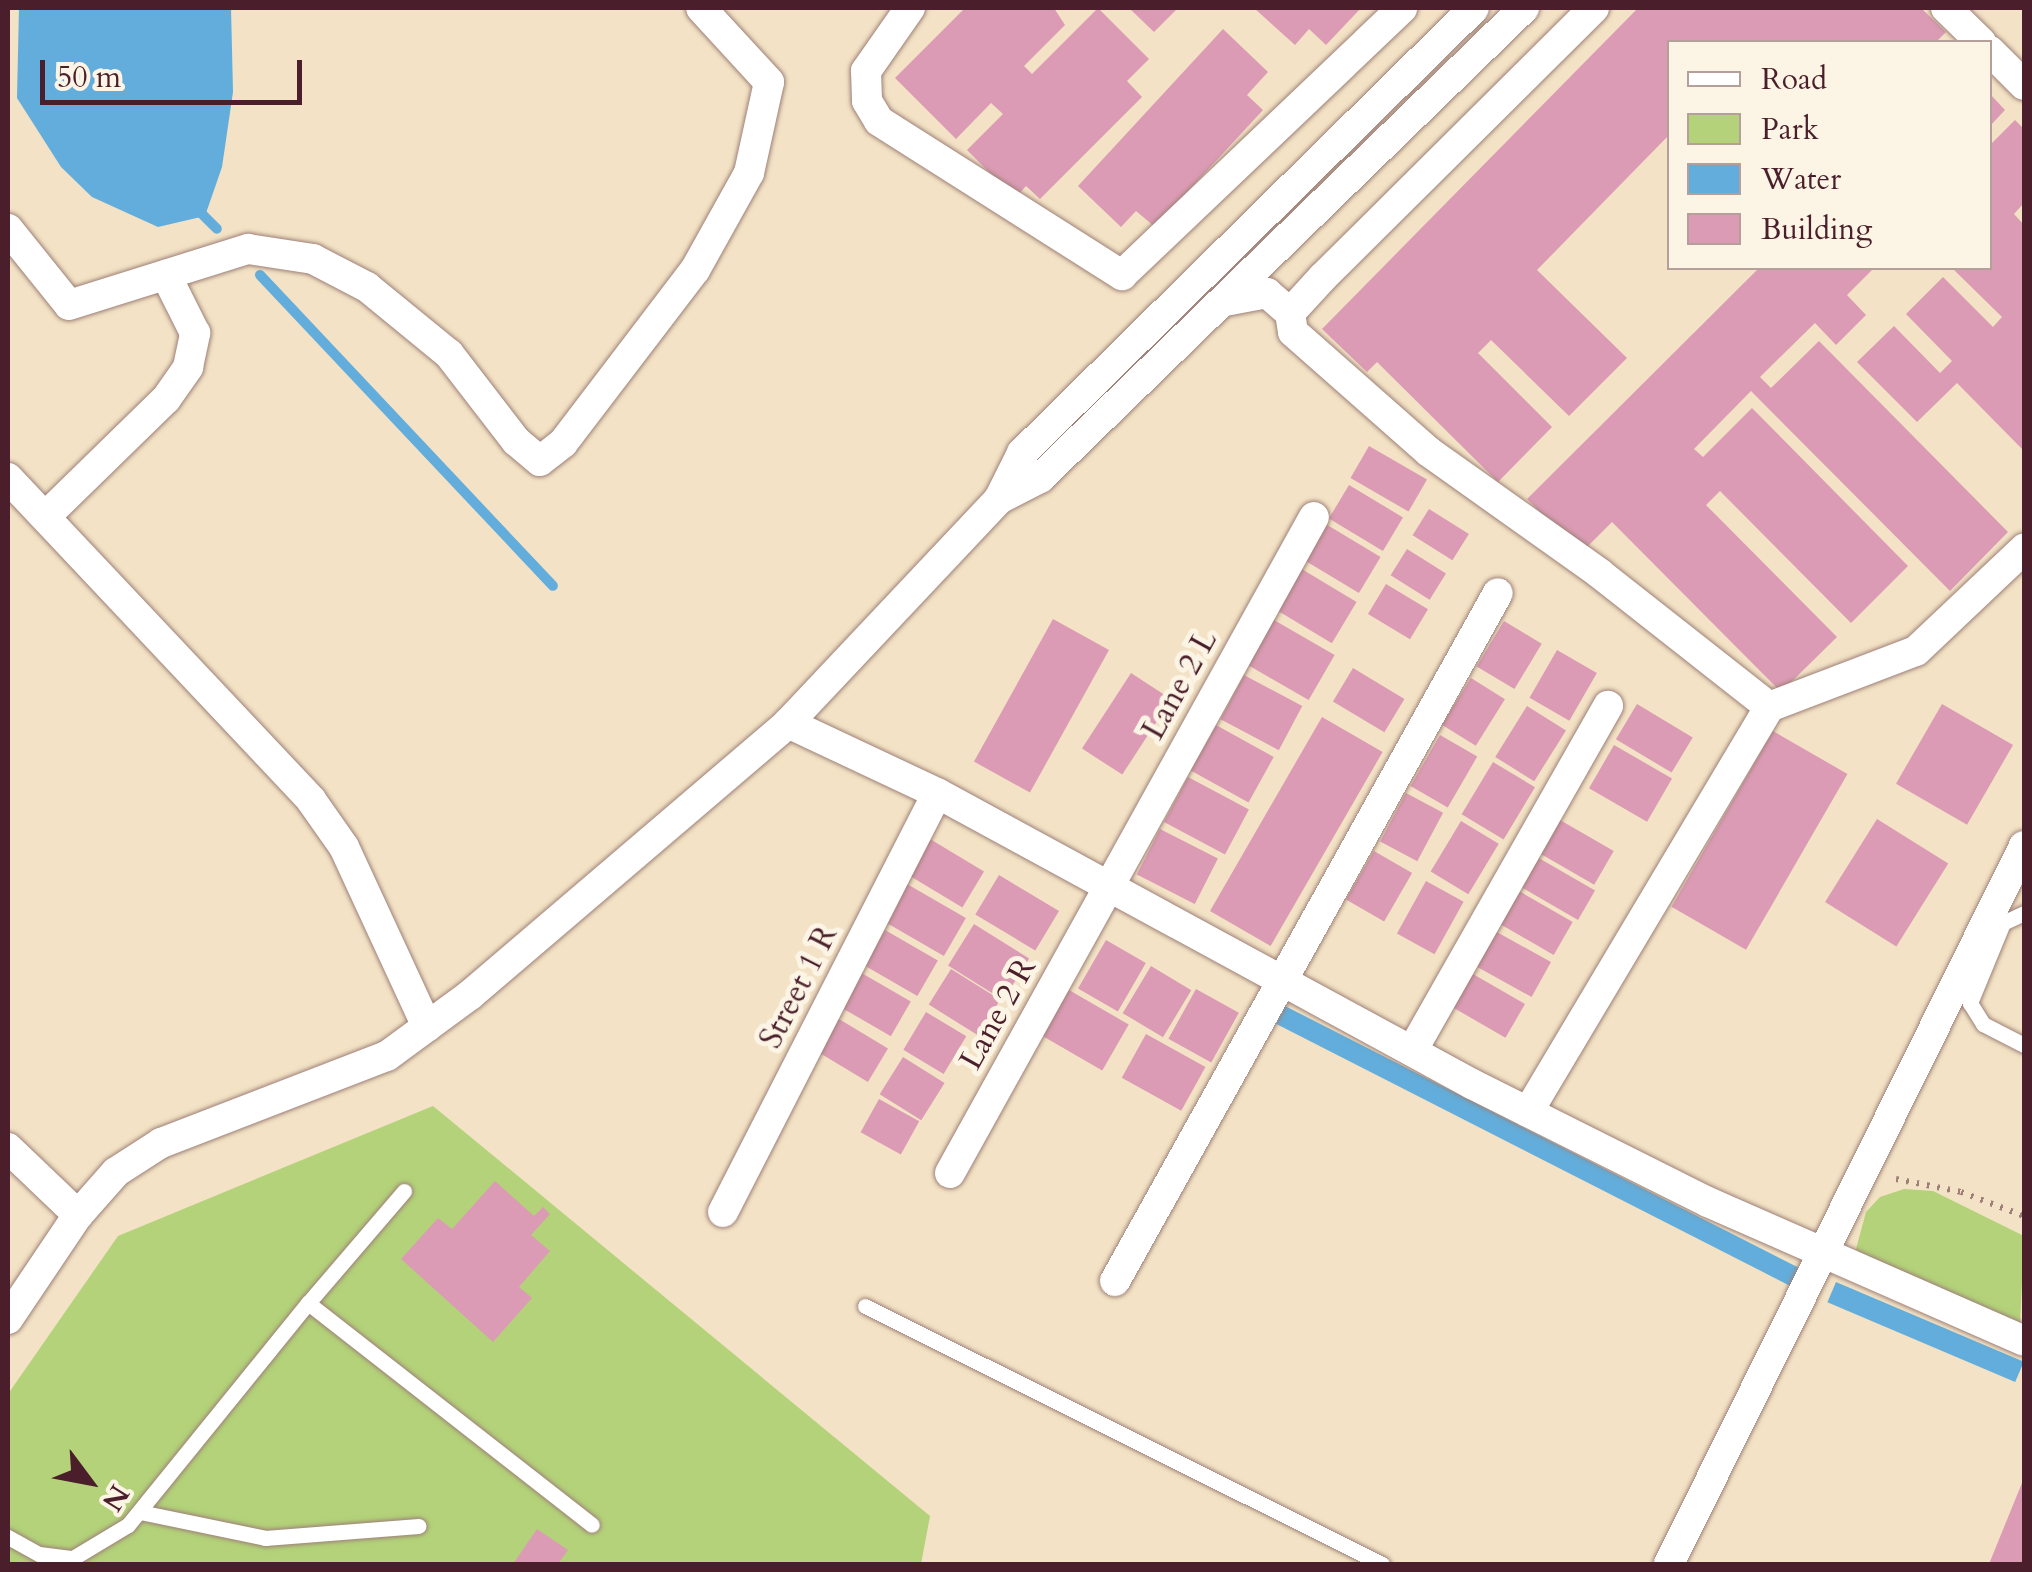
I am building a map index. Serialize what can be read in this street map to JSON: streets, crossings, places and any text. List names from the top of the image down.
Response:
{
  "streets": {
    "street": ["Lane 2 L", "Street 1 R", "Lane 2 R"]
  },
  "crossings": [
    ["Lane 2 L", "Lane 2 R"]
  ],
  "legend": [
    "Road",
    "Park",
    "Water",
    "Building"
  ],
  "scale_bar": "50 m",
  "north": "bottom right"
}
